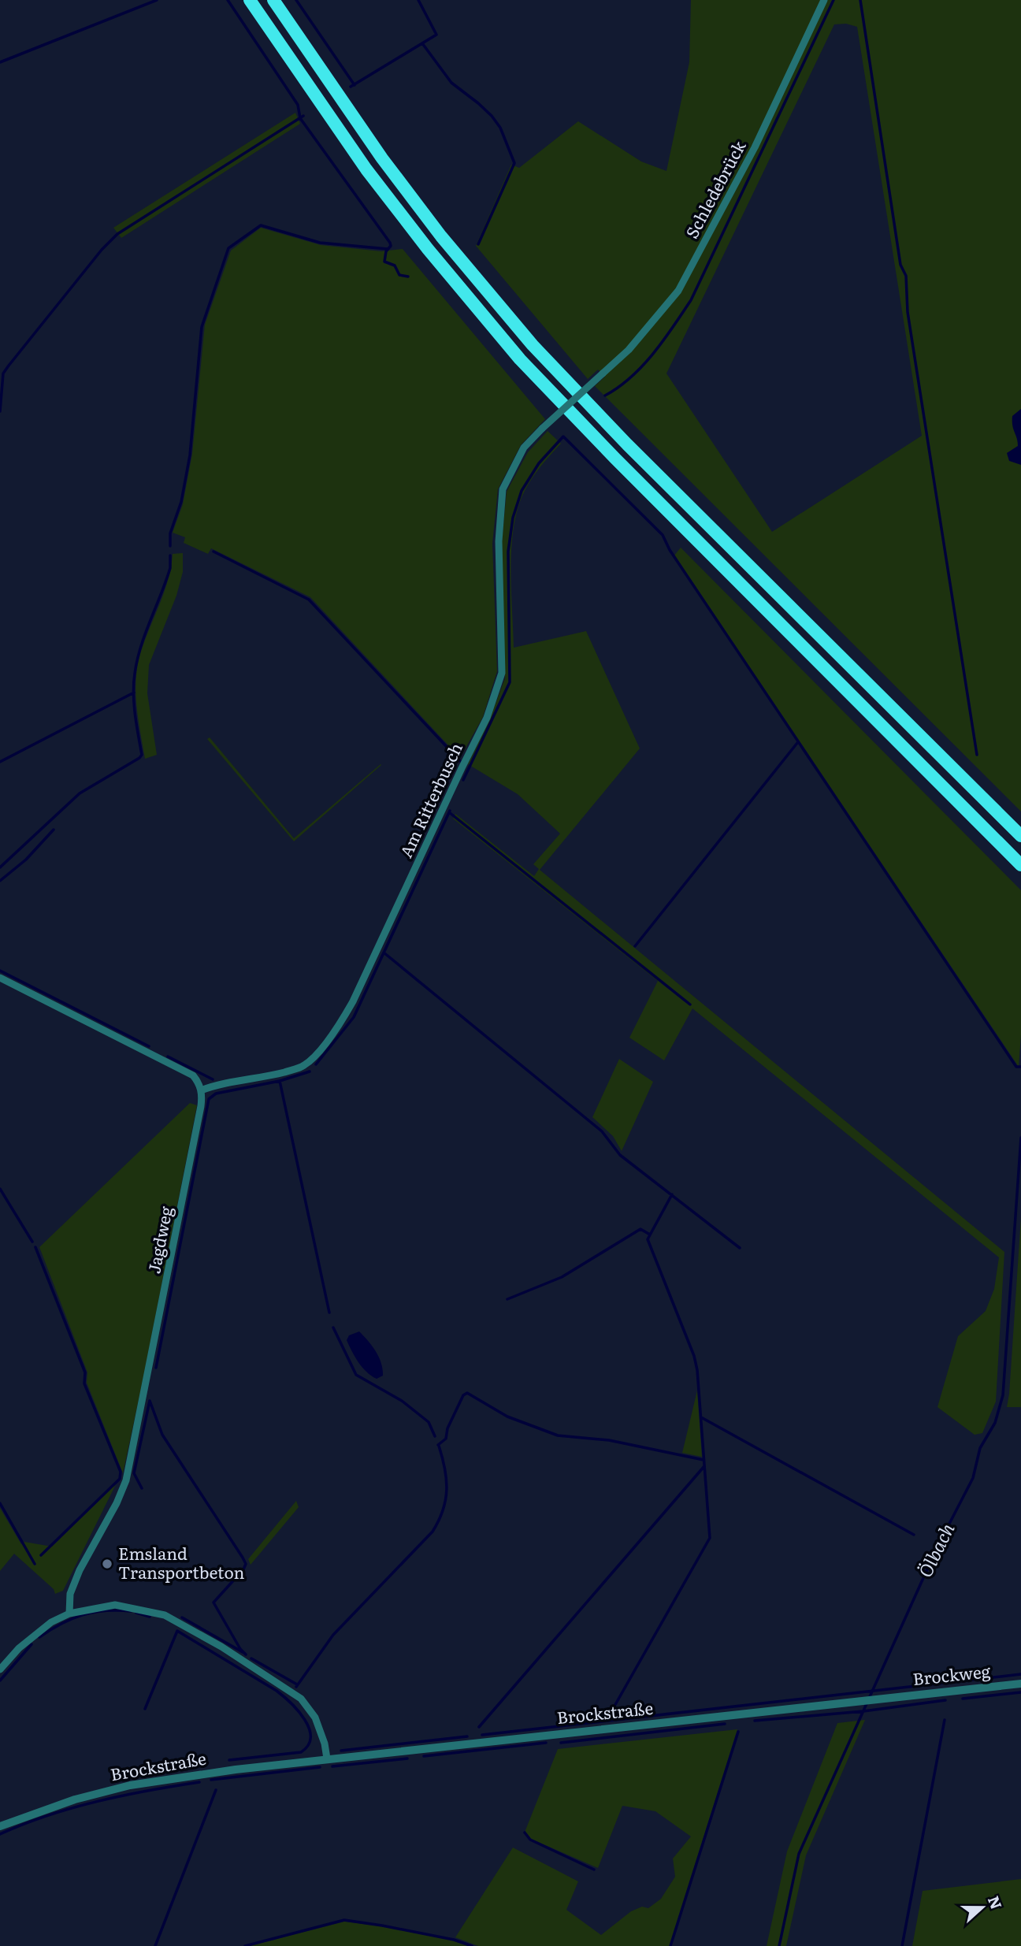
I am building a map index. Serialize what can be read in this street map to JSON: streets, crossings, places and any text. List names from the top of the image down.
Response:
{
  "streets": {
    "street": [
      "Schledebrück",
      "Am Ritterbusch",
      "Jagdweg",
      "Brockweg",
      "Brockstraße"
    ]
  },
  "crossings": [
    ["Schledebrück", "Am Ritterbusch"],
    ["Am Ritterbusch", "Jagdweg"],
    ["Brockweg", "Brockstraße"]
  ],
  "water": ["Ölbach"],
  "places": ["Emsland Transportbeton"],
  "north": "right"
}
